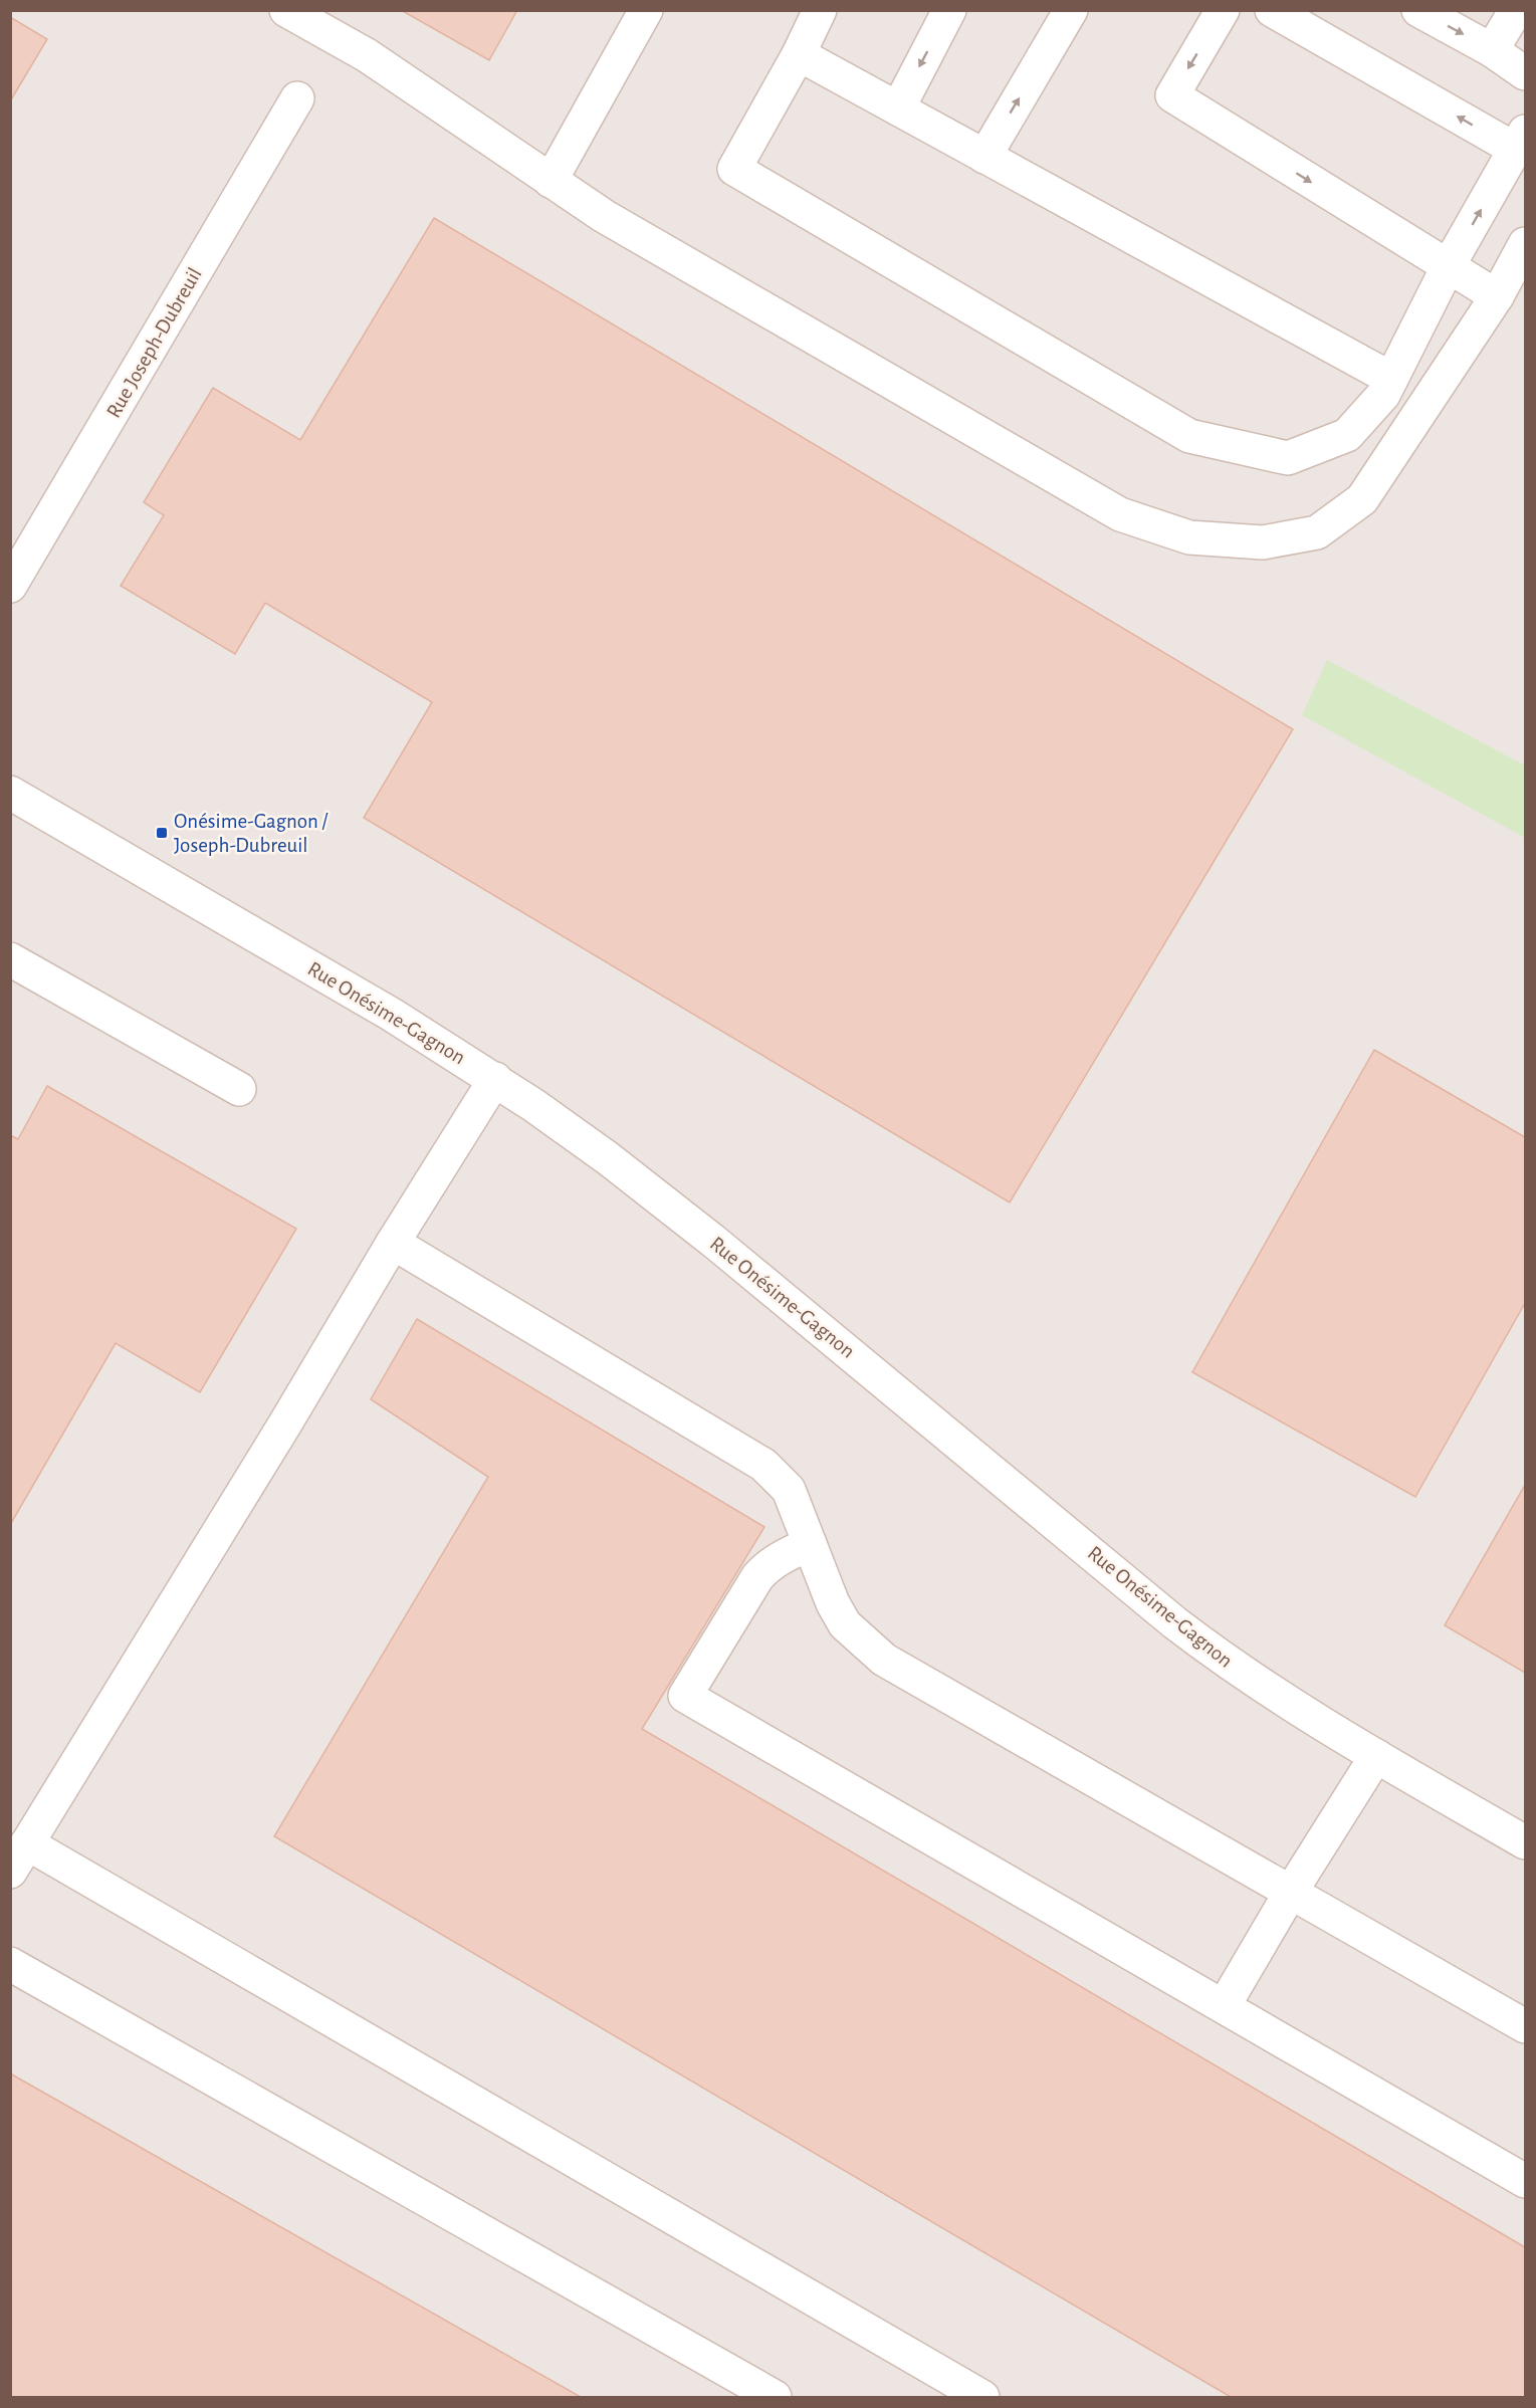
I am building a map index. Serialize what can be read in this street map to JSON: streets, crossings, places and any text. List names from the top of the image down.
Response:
{
  "streets": {
    "street": ["Rue Joseph-Dubreuil", "Rue Onésime-Gagnon"]
  },
  "places": {
    "transit": ["Onésime-Gagnon / Joseph-Dubreuil"]
  }
}
